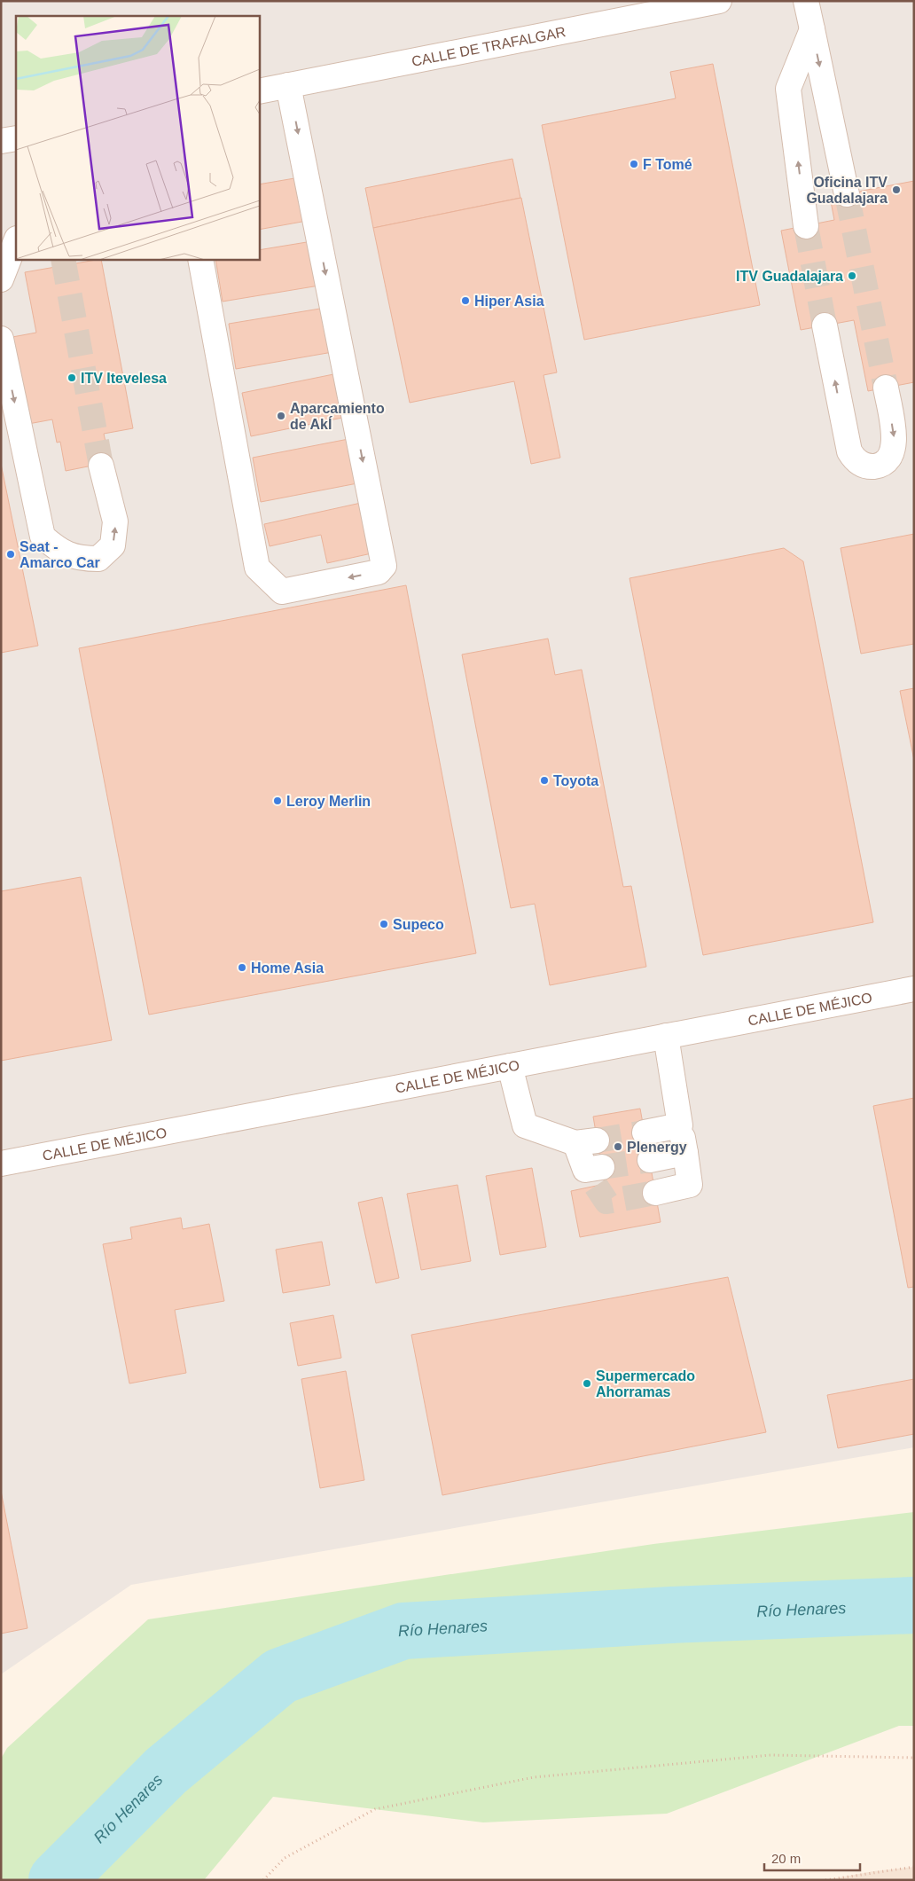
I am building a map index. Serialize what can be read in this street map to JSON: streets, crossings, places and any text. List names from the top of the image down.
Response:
{
  "streets": {
    "street": ["CALLE DE TRAFALGAR", "CALLE DE MÉJICO"]
  },
  "water": ["Río Henares"],
  "places": [
    "F Tomé",
    "Oficina ITV Guadalajara",
    "ITV Guadalajara",
    "Hiper Asia",
    "ITV Itevelesa",
    "Aparcamiento de AkÍ",
    "Seat - Amarco Car",
    "Toyota",
    "Leroy Merlin",
    "Supeco",
    "Home Asia",
    "Plenergy",
    "Supermercado Ahorramas"
  ],
  "scale_bar": "20 m"
}
